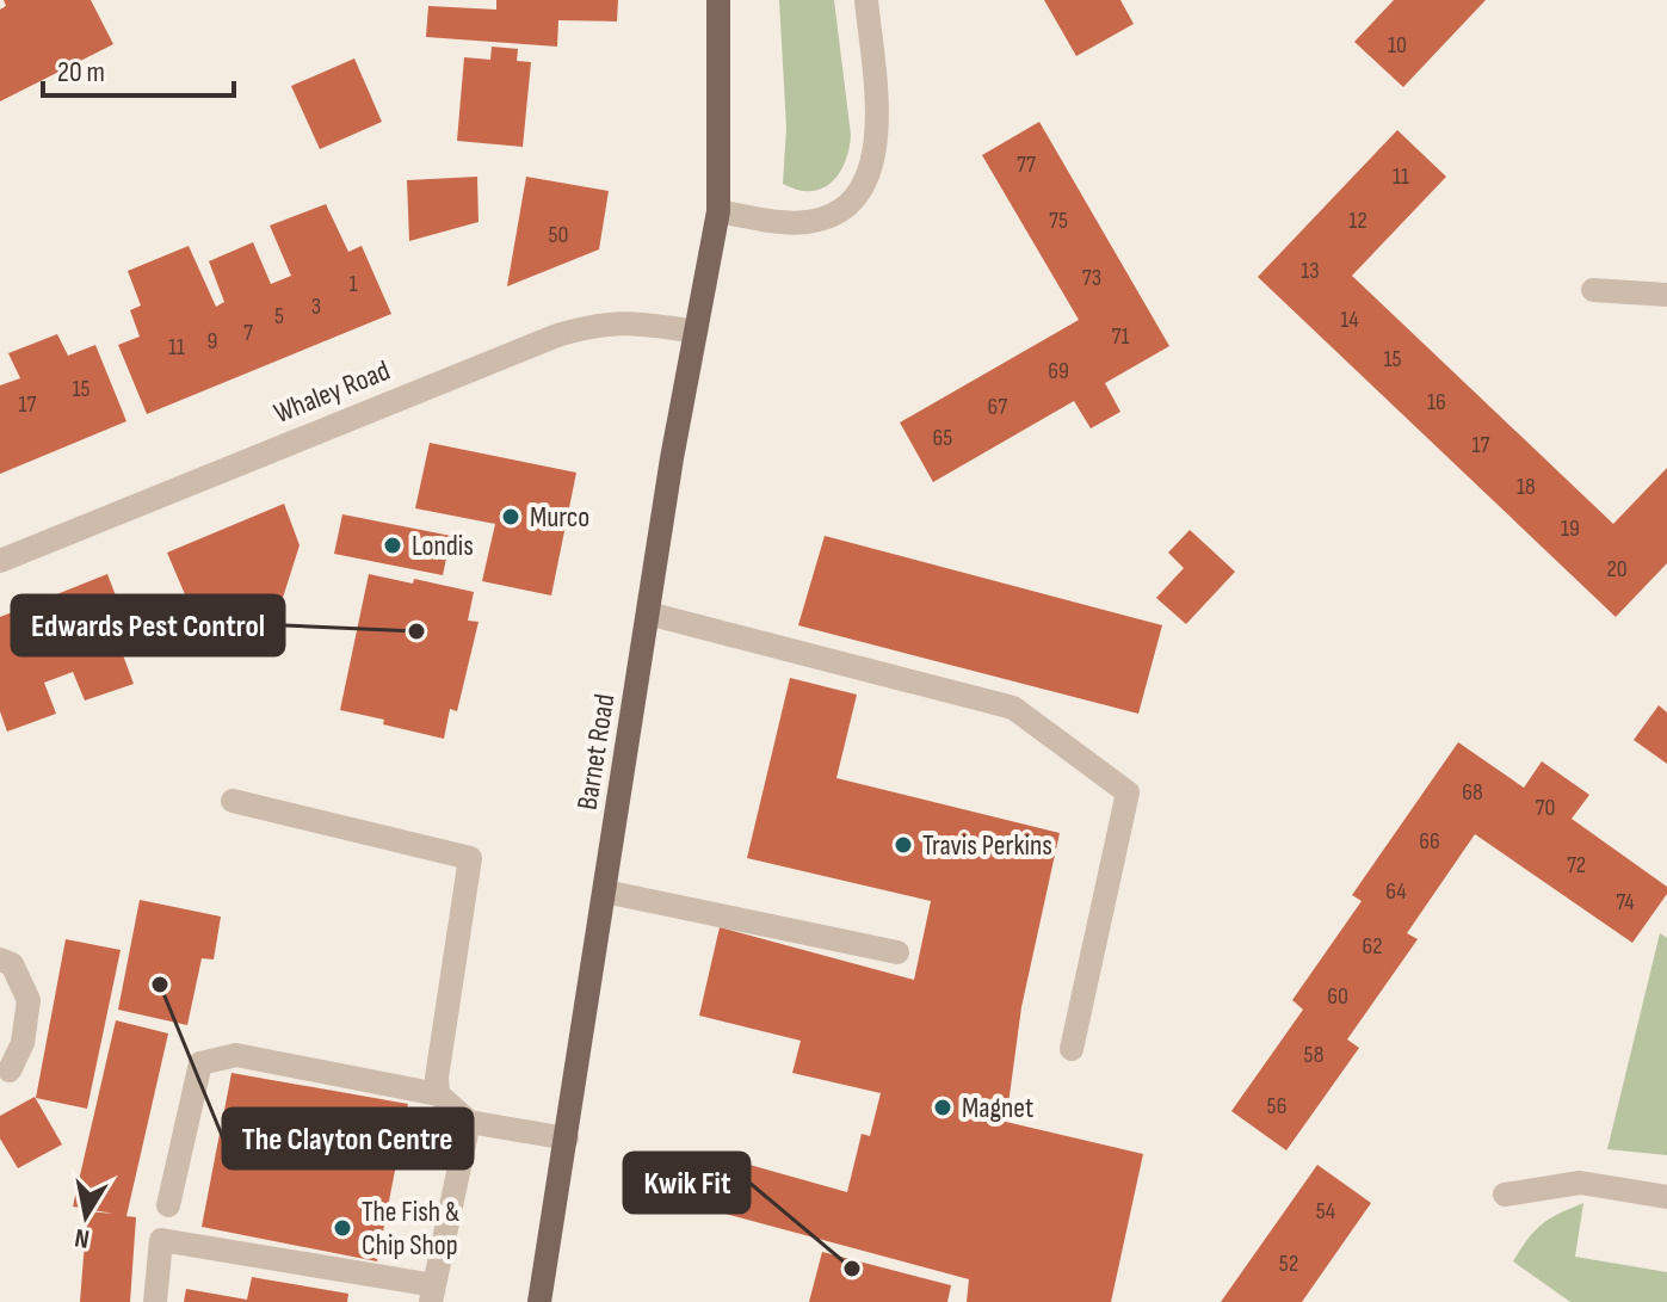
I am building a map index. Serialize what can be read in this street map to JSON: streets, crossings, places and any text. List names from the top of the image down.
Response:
{
  "streets": {
    "main road": ["Barnet Road"],
    "street": ["Whaley Road"]
  },
  "crossings": [
    ["Whaley Road", "Barnet Road"]
  ],
  "places": [
    "Murco",
    "Londis",
    "Edwards Pest Control",
    "Travis Perkins",
    "The Clayton Centre",
    "Magnet",
    "The Fish & Chip Shop",
    "Kwik Fit"
  ],
  "house_numbers": [
    "10",
    "77",
    "11",
    "75",
    "12",
    "50",
    "13",
    "73",
    "1",
    "3",
    "5",
    "14",
    "7",
    "71",
    "9",
    "11",
    "15",
    "69",
    "15",
    "16",
    "17",
    "67",
    "65",
    "17",
    "18",
    "19",
    "20",
    "68",
    "70",
    "66",
    "72",
    "64",
    "74",
    "62",
    "60",
    "58",
    "56",
    "54",
    "52"
  ],
  "scale_bar": "20 m",
  "north": "bottom"
}
